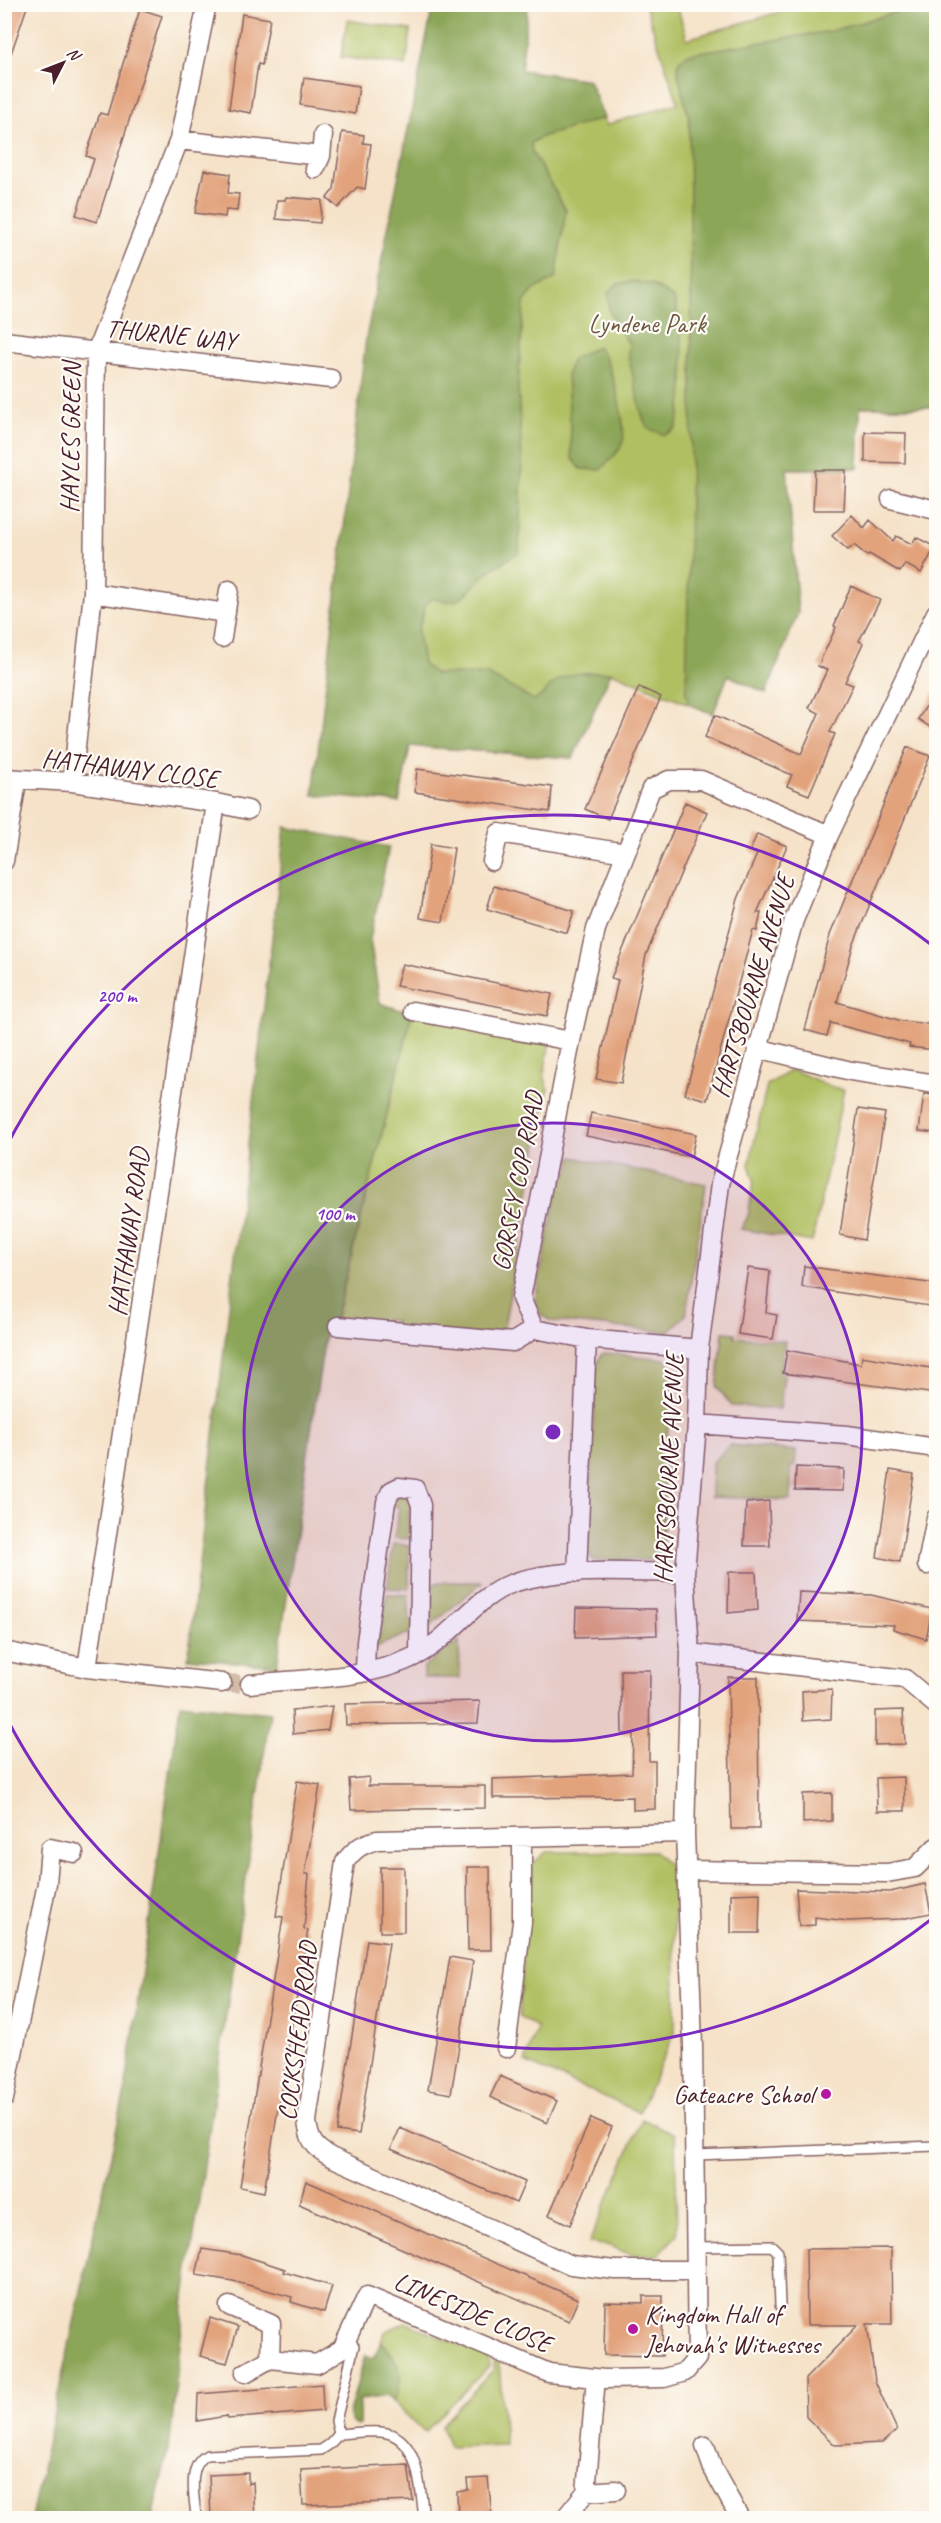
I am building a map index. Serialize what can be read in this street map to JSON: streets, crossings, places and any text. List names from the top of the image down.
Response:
{
  "streets": {
    "street": [
      "THURNE WAY",
      "HAYLES GREEN",
      "HATHAWAY CLOSE",
      "HARTSBOURNE AVENUE",
      "GORSEY COP ROAD",
      "HATHAWAY ROAD",
      "COCKSHEAD ROAD",
      "LINESIDE CLOSE"
    ]
  },
  "crossings": [
    ["THURNE WAY", "HAYLES GREEN"],
    ["HAYLES GREEN", "HATHAWAY CLOSE"],
    ["HATHAWAY CLOSE", "HATHAWAY ROAD"],
    ["HARTSBOURNE AVENUE", "GORSEY COP ROAD"],
    ["HARTSBOURNE AVENUE", "COCKSHEAD ROAD"],
    ["HARTSBOURNE AVENUE", "LINESIDE CLOSE"]
  ],
  "parks": ["Lyndene Park"],
  "places": ["Gateacre School", "Kingdom Hall of Jehovah's Witnesses"],
  "north": "top right",
  "rings": ["200 m", "100 m"]
}
